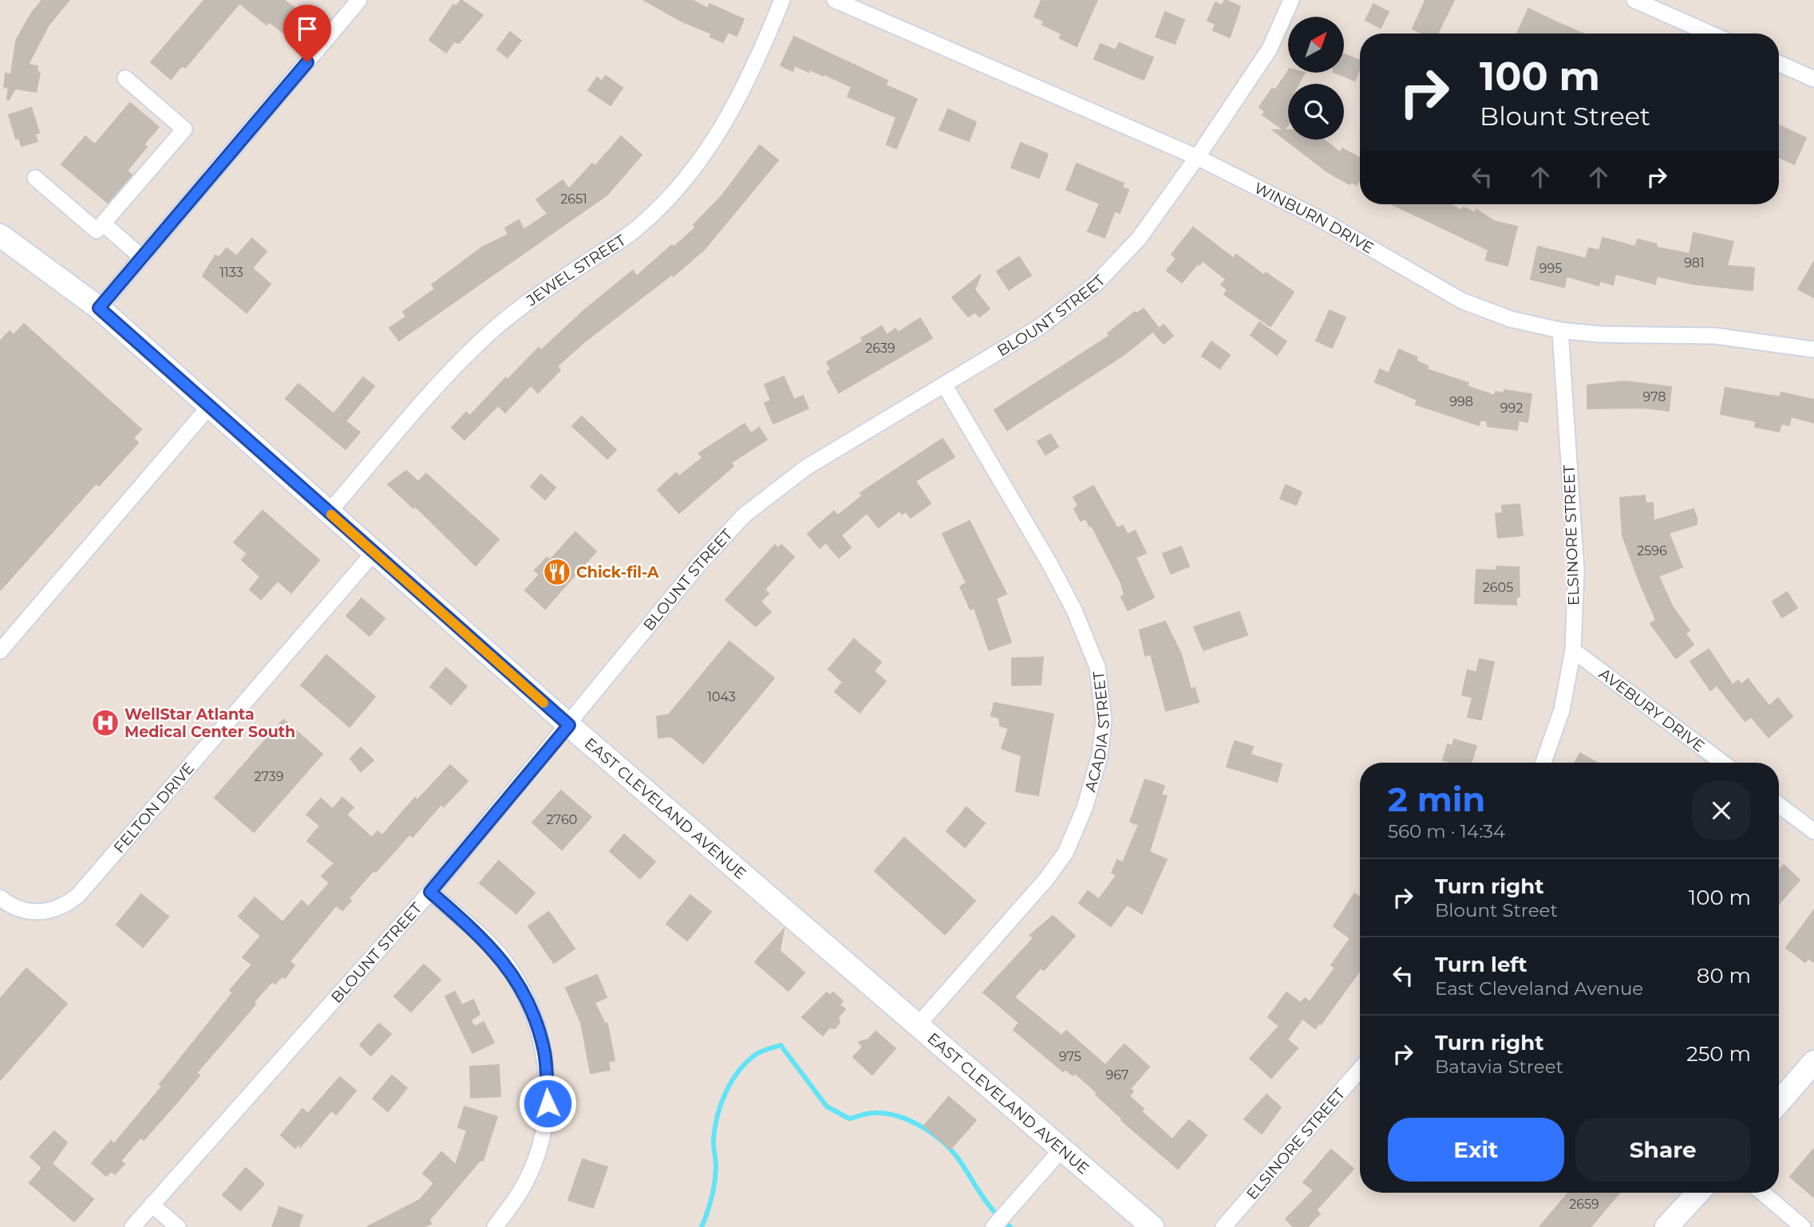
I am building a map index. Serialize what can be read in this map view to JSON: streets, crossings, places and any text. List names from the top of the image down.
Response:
{
  "streets": {
    "main road": ["EAST CLEVELAND AVENUE"],
    "street": [
      "WINBURN DRIVE",
      "JEWEL STREET",
      "BLOUNT STREET",
      "ELSINORE STREET",
      "AVEBURY DRIVE",
      "ACADIA STREET",
      "FELTON DRIVE"
    ]
  },
  "crossings": [
    ["WINBURN DRIVE", "BLOUNT STREET"],
    ["WINBURN DRIVE", "ELSINORE STREET"],
    ["JEWEL STREET", "EAST CLEVELAND AVENUE"],
    ["BLOUNT STREET", "ACADIA STREET"],
    ["BLOUNT STREET", "EAST CLEVELAND AVENUE"],
    ["ELSINORE STREET", "AVEBURY DRIVE"],
    ["ACADIA STREET", "EAST CLEVELAND AVENUE"],
    ["FELTON DRIVE", "EAST CLEVELAND AVENUE"]
  ],
  "places": {
    "restaurant": ["Chick-fil-A"],
    "hospital": ["WellStar Atlanta Medical Center South"]
  },
  "house_numbers": [
    "2651",
    "981",
    "995",
    "1133",
    "2639",
    "978",
    "998",
    "992",
    "2596",
    "2605",
    "1043",
    "2739",
    "2760",
    "975",
    "967",
    "2659"
  ],
  "north": "top right",
  "page": {
    "turn": ["100 m", "Blount Street"],
    "heading": ["2 min", "560 m · 14:34"],
    "list": [
      {
        "name": "Turn right",
        "note": "Blount Street",
        "value": "100 m"
      },
      {
        "name": "Turn left",
        "note": "East Cleveland Avenue",
        "value": "80 m"
      },
      {
        "name": "Turn right",
        "note": "Batavia Street",
        "value": "250 m"
      }
    ],
    "buttons": ["Exit", "Share"]
  }
}
